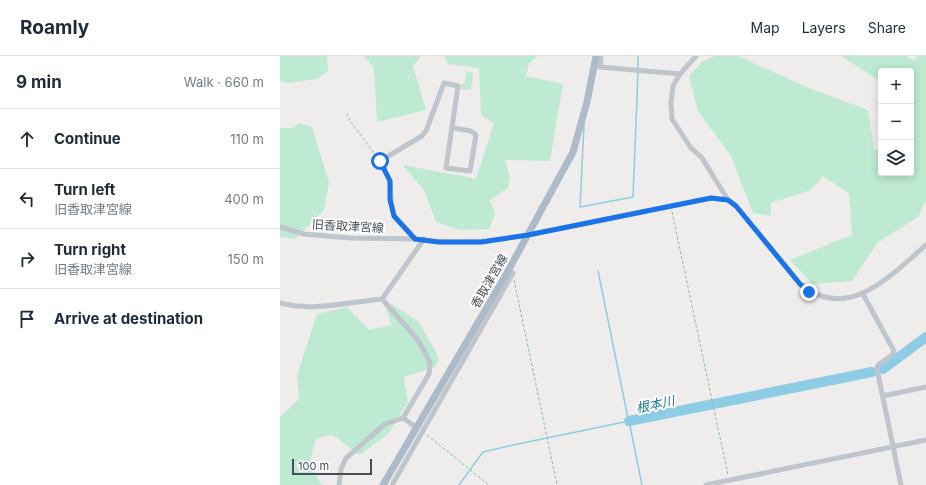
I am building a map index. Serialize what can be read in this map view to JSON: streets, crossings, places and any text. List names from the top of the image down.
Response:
{
  "streets": {
    "main road": ["香取津宮線"],
    "street": ["旧香取津宮線"]
  },
  "crossings": [
    ["旧香取津宮線", "香取津宮線"]
  ],
  "water": ["根本川"],
  "scale_bar": "100 m",
  "page": {
    "header": "Roamly",
    "nav": ["Map", "Layers", "Share"],
    "heading": ["9 min", "Walk · 660 m"],
    "map_buttons": ["+", "−"],
    "list": [
      ["Continue", "110 m"],
      ["Turn left", "旧香取津宮線", "400 m"],
      ["Turn right", "旧香取津宮線", "150 m"],
      "Arrive at destination"
    ],
    "scale": "100 m"
  }
}
